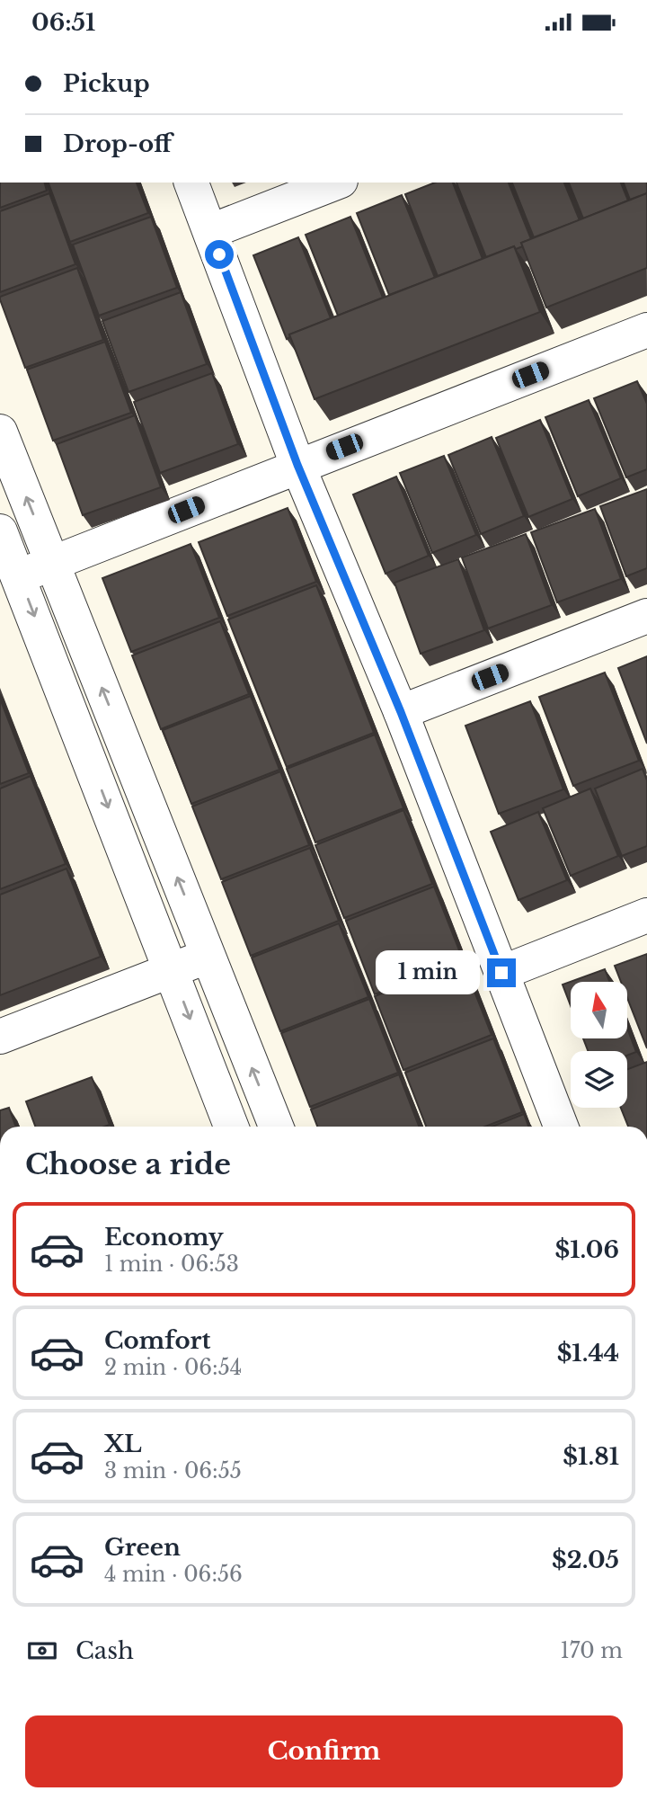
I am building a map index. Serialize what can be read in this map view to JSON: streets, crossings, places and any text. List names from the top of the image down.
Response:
{
  "north": "top",
  "page": {
    "status": "06:51",
    "banner": ["Pickup", "Drop-off"],
    "bubble": "1 min",
    "heading": "Choose a ride",
    "list": [
      {
        "name": "Economy",
        "note": "1 min · 06:53",
        "value": "$1.06"
      },
      {
        "name": "Comfort",
        "note": "2 min · 06:54",
        "value": "$1.44"
      },
      {
        "name": "XL",
        "note": "3 min · 06:55",
        "value": "$1.81"
      },
      {
        "name": "Green",
        "note": "4 min · 06:56",
        "value": "$2.05"
      }
    ],
    "pay": ["Cash", "170 m"],
    "buttons": "Confirm"
  }
}
